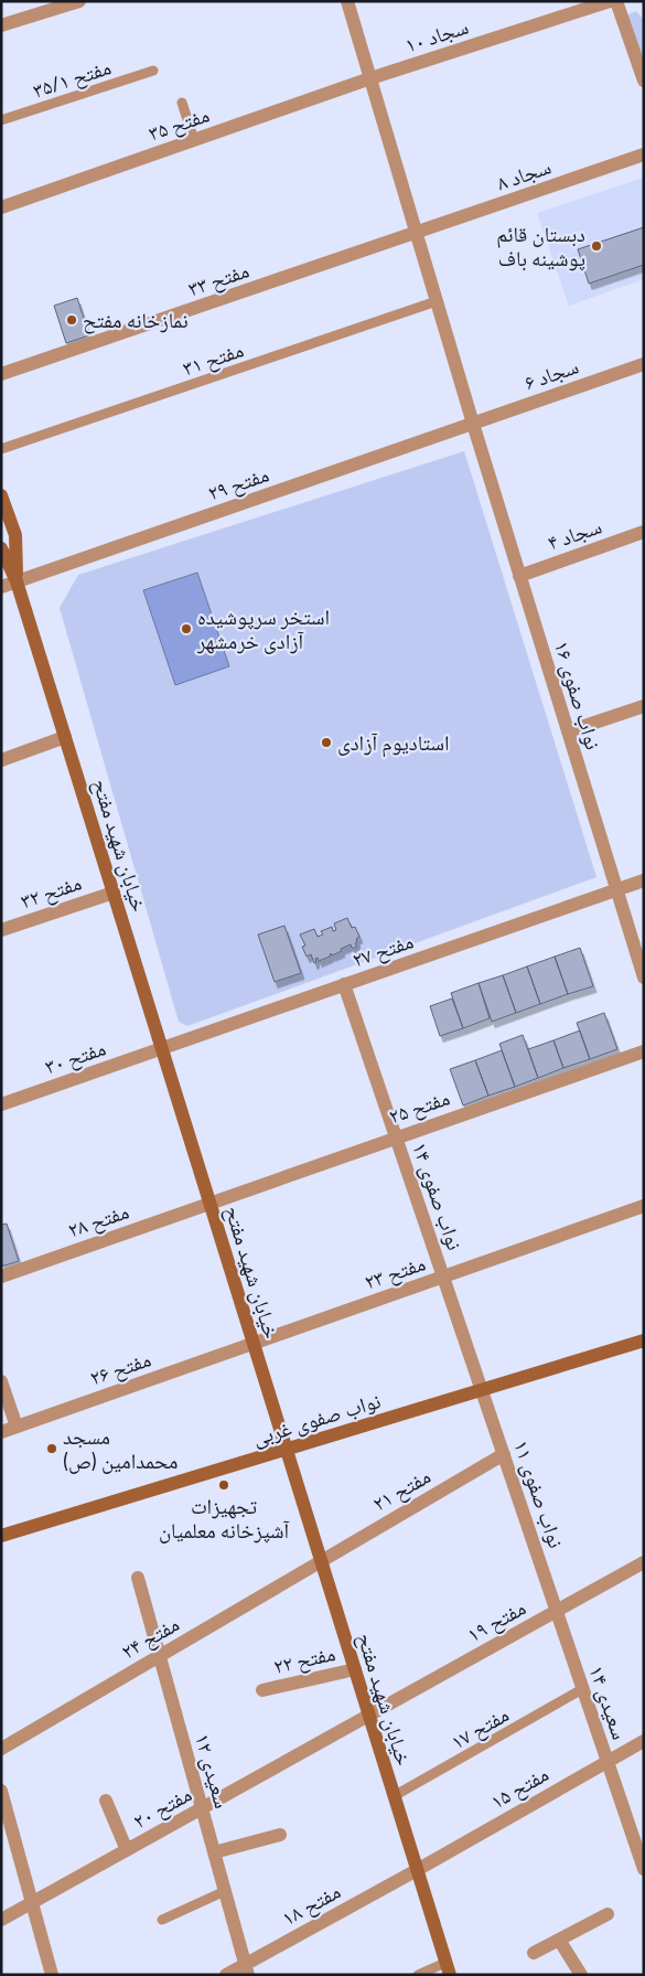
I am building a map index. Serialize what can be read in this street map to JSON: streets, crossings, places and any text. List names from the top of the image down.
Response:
{
  "streets": {
    "street": [
      "سجاد ۱۰",
      "مفتح ۳۵",
      "سجاد ۸",
      "مفتح ۳۳",
      "سجاد ۶",
      "مفتح ۲۹",
      "سجاد ۴",
      "نواب صفوی ۱۶",
      "خیابان شهید مفتح",
      "مفتح ۳۲",
      "مفتح ۲۷",
      "مفتح ۳۰",
      "مفتح ۲۵",
      "نواب صفوی ۱۴",
      "مفتح ۲۸",
      "مفتح ۲۳",
      "مفتح ۲۶",
      "نواب صفوی غربی",
      "مفتح ۲۱",
      "نواب صفوی ۱۱",
      "مفتح ۱۹",
      "مفتح ۲۴",
      "مفتح ۲۲",
      "سعیدی ۱۴",
      "سعیدی ۱۲",
      "مفتح ۱۵",
      "مفتح ۲۰",
      "مفتح ۱۸"
    ],
    "lane": ["مفتح ۳۵/۱", "مفتح ۳۱", "مفتح ۱۷"]
  },
  "crossings": [
    ["سجاد ۱۰", "مفتح ۳۵"],
    ["سجاد ۱۰", "نواب صفوی ۱۶"],
    ["مفتح ۳۵", "نواب صفوی ۱۶"],
    ["سجاد ۸", "مفتح ۳۳"],
    ["سجاد ۸", "نواب صفوی ۱۶"],
    ["مفتح ۳۳", "نواب صفوی ۱۶"],
    ["مفتح ۳۱", "نواب صفوی ۱۶"],
    ["سجاد ۶", "مفتح ۲۹"],
    ["سجاد ۶", "نواب صفوی ۱۶"],
    ["مفتح ۲۹", "نواب صفوی ۱۶"],
    ["مفتح ۲۹", "خیابان شهید مفتح"],
    ["سجاد ۴", "نواب صفوی ۱۶"],
    ["نواب صفوی ۱۶", "مفتح ۲۷"],
    ["خیابان شهید مفتح", "مفتح ۳۲"],
    ["خیابان شهید مفتح", "مفتح ۲۷"],
    ["خیابان شهید مفتح", "مفتح ۳۰"],
    ["خیابان شهید مفتح", "مفتح ۲۵"],
    ["خیابان شهید مفتح", "مفتح ۲۸"],
    ["خیابان شهید مفتح", "مفتح ۲۳"],
    ["خیابان شهید مفتح", "مفتح ۲۶"],
    ["خیابان شهید مفتح", "نواب صفوی غربی"],
    ["خیابان شهید مفتح", "مفتح ۲۱"],
    ["خیابان شهید مفتح", "مفتح ۱۹"],
    ["خیابان شهید مفتح", "مفتح ۲۴"],
    ["خیابان شهید مفتح", "مفتح ۲۲"],
    ["خیابان شهید مفتح", "مفتح ۱۷"],
    ["خیابان شهید مفتح", "مفتح ۱۵"],
    ["خیابان شهید مفتح", "مفتح ۲۰"],
    ["خیابان شهید مفتح", "مفتح ۱۸"],
    ["مفتح ۲۷", "مفتح ۳۰"],
    ["مفتح ۲۷", "نواب صفوی ۱۴"],
    ["مفتح ۲۵", "نواب صفوی ۱۴"],
    ["مفتح ۲۵", "مفتح ۲۸"],
    ["نواب صفوی ۱۴", "مفتح ۲۳"],
    ["نواب صفوی ۱۴", "نواب صفوی غربی"],
    ["نواب صفوی ۱۴", "نواب صفوی ۱۱"],
    ["مفتح ۲۳", "مفتح ۲۶"],
    ["نواب صفوی غربی", "نواب صفوی ۱۱"],
    ["مفتح ۲۱", "نواب صفوی ۱۱"],
    ["مفتح ۲۱", "مفتح ۲۴"],
    ["نواب صفوی ۱۱", "مفتح ۱۹"],
    ["نواب صفوی ۱۱", "سعیدی ۱۴"],
    ["مفتح ۱۹", "سعیدی ۱۴"],
    ["مفتح ۱۹", "مفتح ۲۰"],
    ["مفتح ۲۴", "سعیدی ۱۲"],
    ["سعیدی ۱۴", "مفتح ۱۷"],
    ["سعیدی ۱۴", "مفتح ۱۵"],
    ["سعیدی ۱۲", "مفتح ۲۰"],
    ["سعیدی ۱۲", "مفتح ۱۸"],
    ["مفتح ۱۵", "مفتح ۱۸"]
  ],
  "places": [
    "دبستان قائم پوشینه باف",
    "نمازخانه مفتح",
    "استخر سرپوشیده آزادی خرمشهر",
    "استادیوم آزادی",
    "مسجد محمدامین (ص)",
    "تجهيزات آشپزخانه معلمیان"
  ]
}
